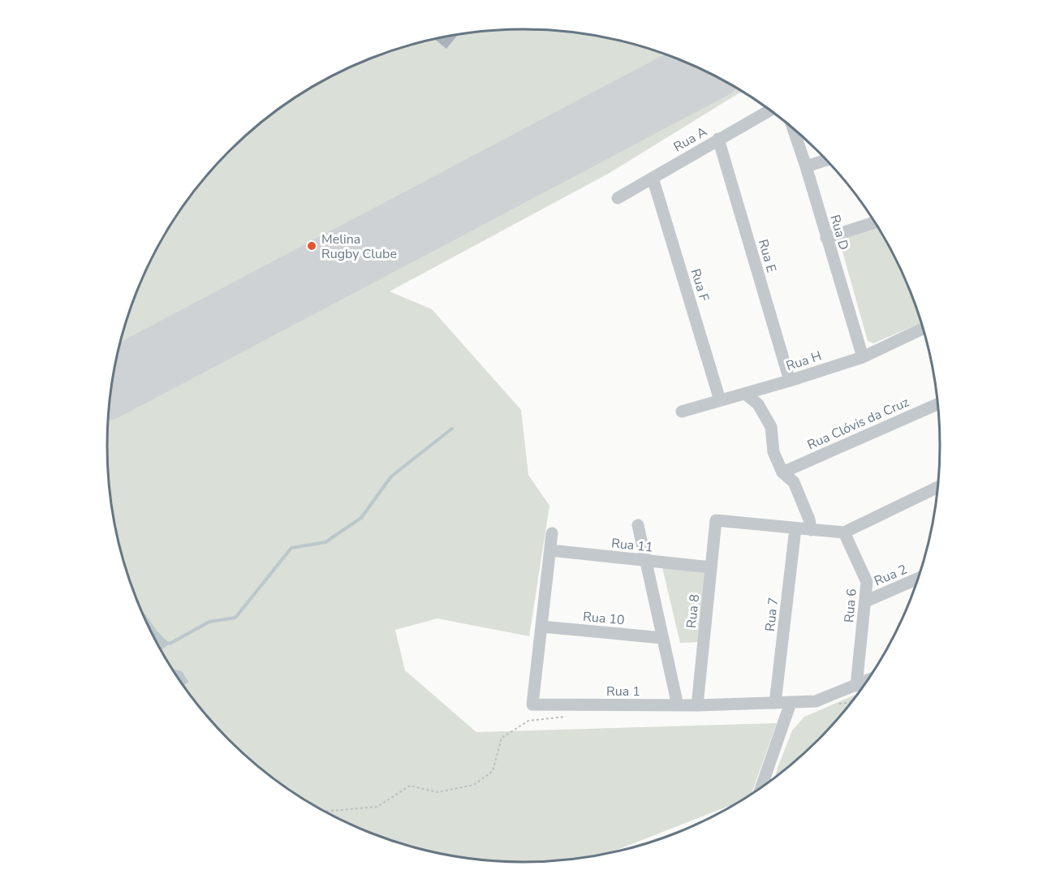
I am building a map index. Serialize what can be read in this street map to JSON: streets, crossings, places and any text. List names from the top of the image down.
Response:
{
  "streets": {
    "street": [
      "Rua A",
      "Rua D",
      "Rua E",
      "Rua F",
      "Rua H",
      "Rua Clóvis da Cruz",
      "Rua 11",
      "Rua 2",
      "Rua 6",
      "Rua 8",
      "Rua 7",
      "Rua 10",
      "Rua 1"
    ]
  },
  "crossings": [
    ["Rua A", "Rua E"],
    ["Rua A", "Rua F"],
    ["Rua D", "Rua H"],
    ["Rua E", "Rua H"],
    ["Rua F", "Rua H"],
    ["Rua 11", "Rua 8"],
    ["Rua 11", "Rua 1"],
    ["Rua 2", "Rua 6"],
    ["Rua 6", "Rua 1"],
    ["Rua 8", "Rua 7"],
    ["Rua 8", "Rua 1"],
    ["Rua 7", "Rua 1"],
    ["Rua 10", "Rua 1"]
  ],
  "places": ["Melina Rugby Clube"]
}
